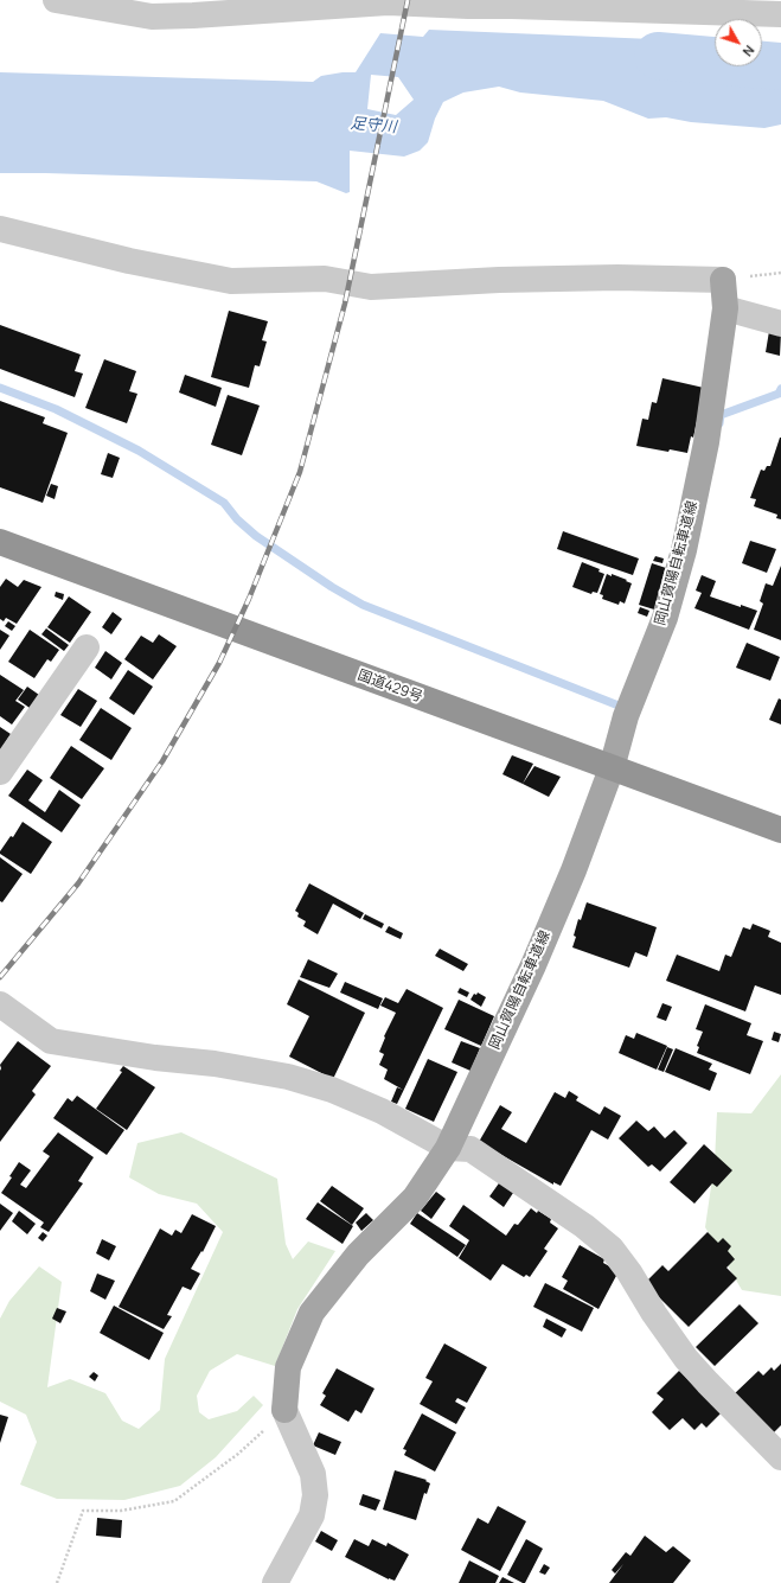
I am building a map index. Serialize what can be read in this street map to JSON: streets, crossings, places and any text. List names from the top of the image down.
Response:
{
  "streets": {
    "highway": ["国道429号"],
    "main road": ["岡山賀陽自転車道線"]
  },
  "crossings": [
    ["岡山賀陽自転車道線", "国道429号"]
  ],
  "water": ["足守川"],
  "north": "bottom right"
}
